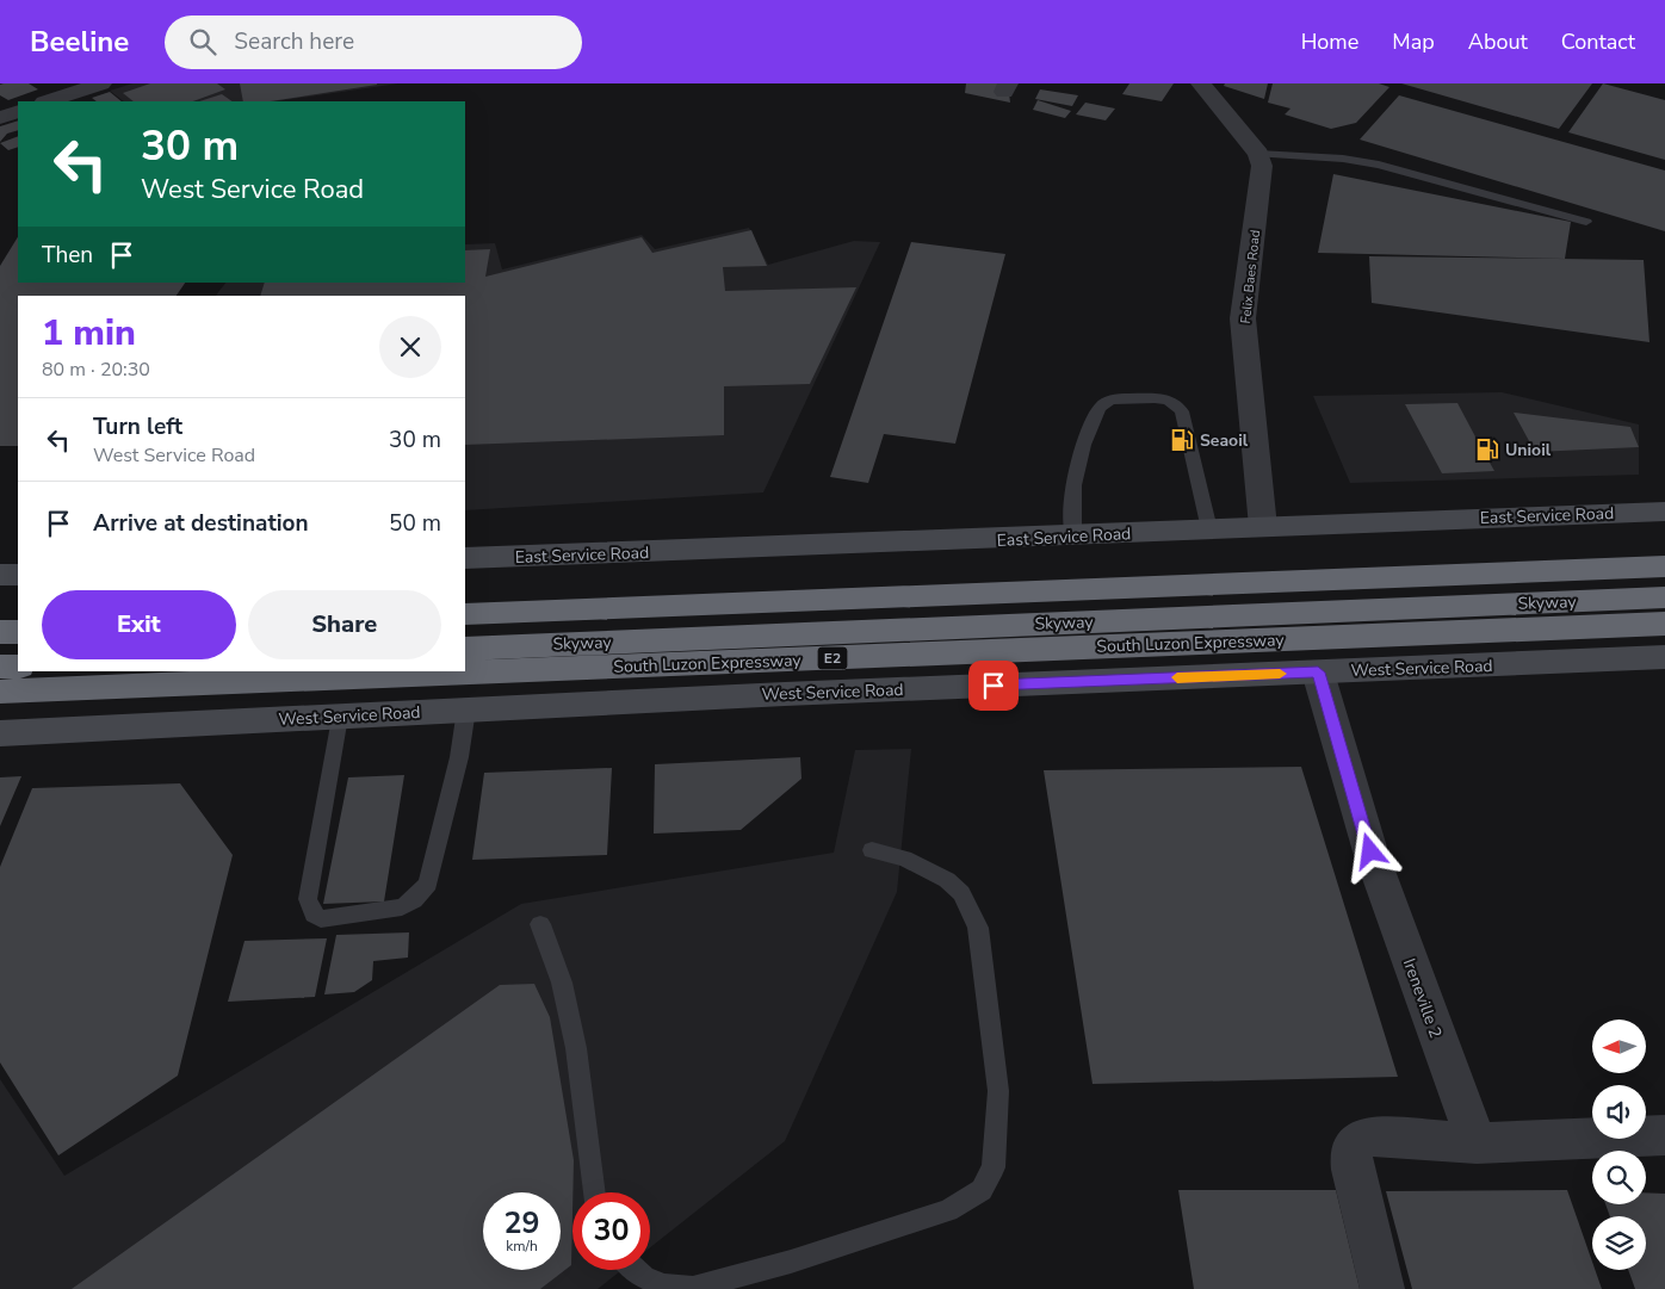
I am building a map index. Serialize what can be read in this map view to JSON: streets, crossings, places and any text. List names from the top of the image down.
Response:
{
  "streets": {
    "highway": ["Skyway", "South Luzon Expressway", "E2"],
    "main road": ["East Service Road", "West Service Road"],
    "street": ["Felix Baes Road", "Ireneville 2"]
  },
  "crossings": [
    ["Felix Baes Road", "East Service Road"],
    ["West Service Road", "Ireneville 2"]
  ],
  "places": {
    "fuel station": ["Seaoil", "Unioil"]
  },
  "north": "left",
  "page": {
    "header": "Beeline",
    "search": "Search here",
    "nav": [
      "Home",
      "Map",
      "About",
      "Contact"
    ],
    "turn": ["30 m", "West Service Road"],
    "then": "Then",
    "heading": ["1 min", "80 m · 20:30"],
    "list": [
      {
        "name": "Turn left",
        "note": "West Service Road",
        "value": "30 m"
      },
      {
        "name": "Arrive at destination",
        "value": "50 m"
      }
    ],
    "buttons": ["Exit", "Share"],
    "speed": "29 km/h",
    "limit": "30"
  }
}
